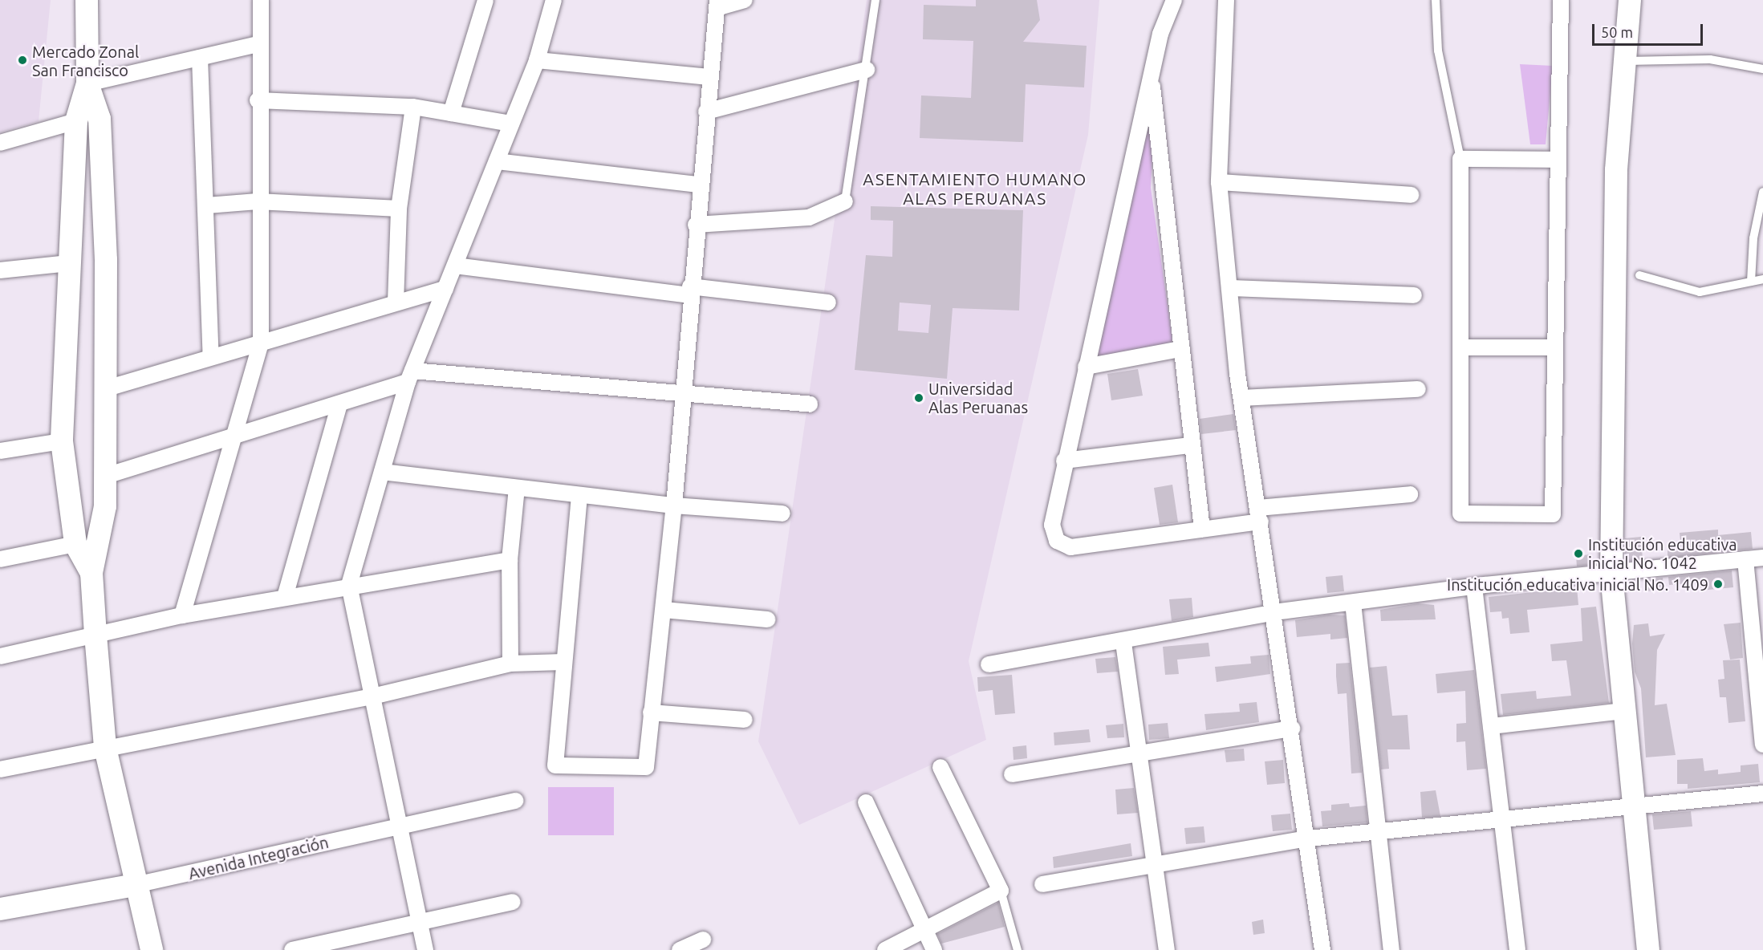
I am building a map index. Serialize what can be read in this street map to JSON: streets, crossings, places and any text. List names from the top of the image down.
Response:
{
  "streets": {
    "street": ["Avenida Integración"]
  },
  "districts": ["ASENTAMIENTO HUMANO ALAS PERUANAS"],
  "places": [
    "Mercado Zonal San Francisco",
    "Universidad Alas Peruanas",
    "Institución educativa inicial No. 1042",
    "Institución educativa inicial No. 1409"
  ],
  "scale_bar": "50 m"
}
